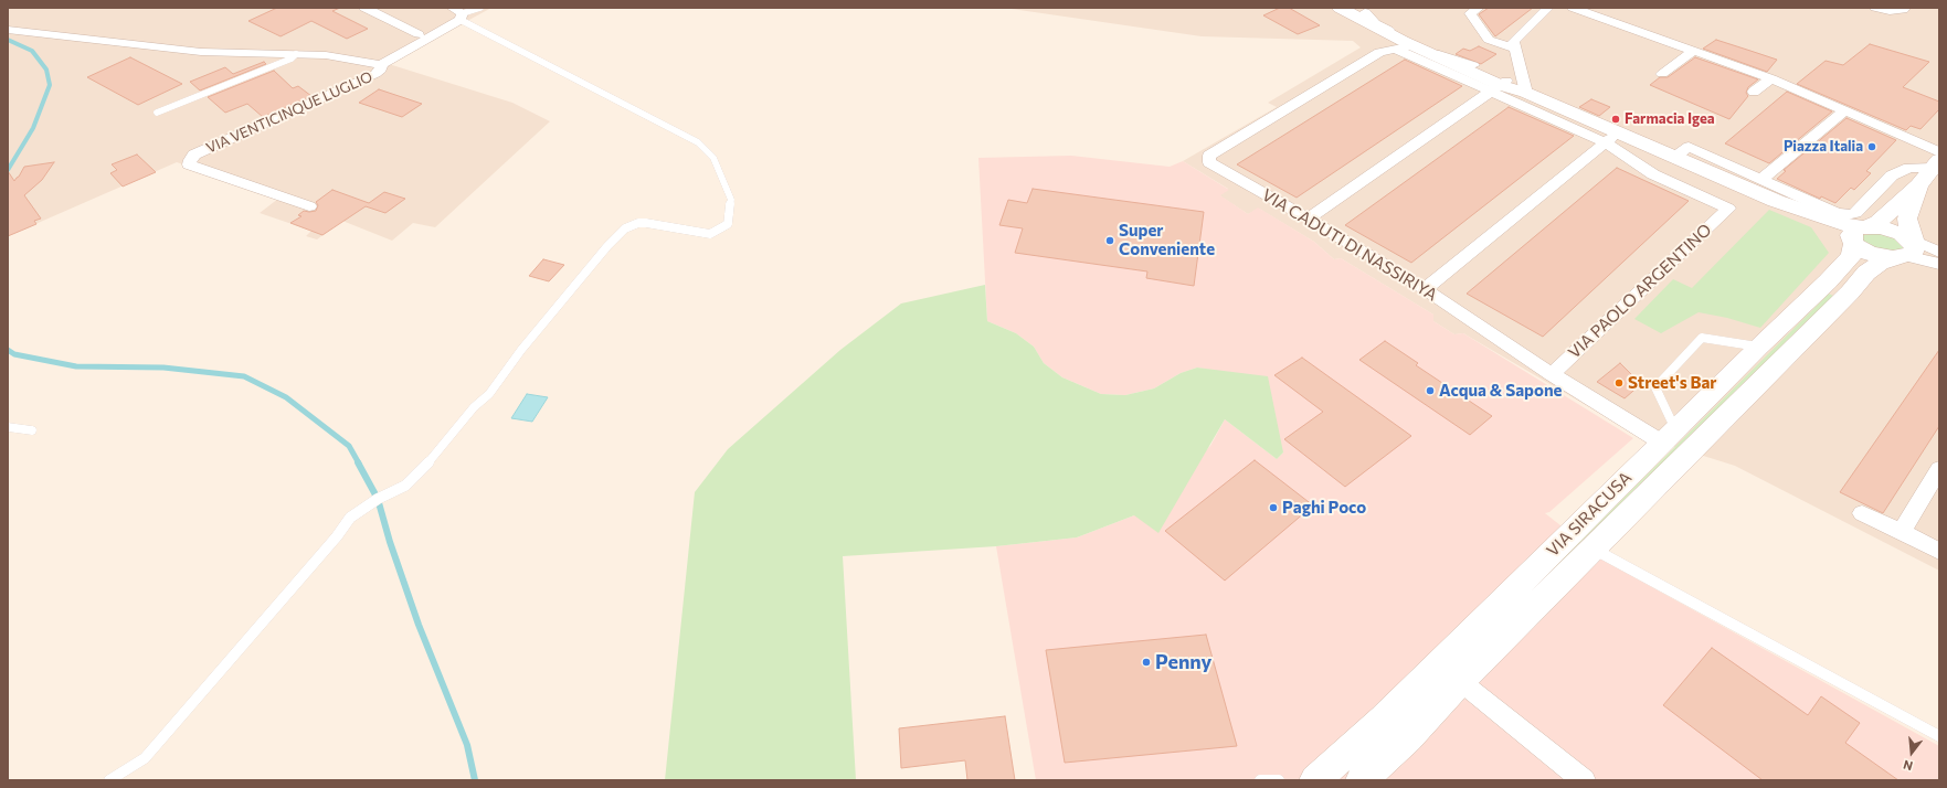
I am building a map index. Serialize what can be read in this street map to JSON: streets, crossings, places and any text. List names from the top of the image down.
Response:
{
  "streets": {
    "main road": ["VIA SIRACUSA"],
    "street": ["VIA VENTICINQUE LUGLIO", "VIA CADUTI DI NASSIRIYA", "VIA PAOLO ARGENTINO"]
  },
  "crossings": [
    ["VIA CADUTI DI NASSIRIYA", "VIA PAOLO ARGENTINO"],
    ["VIA CADUTI DI NASSIRIYA", "VIA SIRACUSA"]
  ],
  "places": [
    "Farmacia Igea",
    "Piazza Italia",
    "Super Conveniente",
    "Street's Bar",
    "Acqua & Sapone",
    "Paghi Poco",
    "Penny"
  ],
  "north": "bottom"
}
